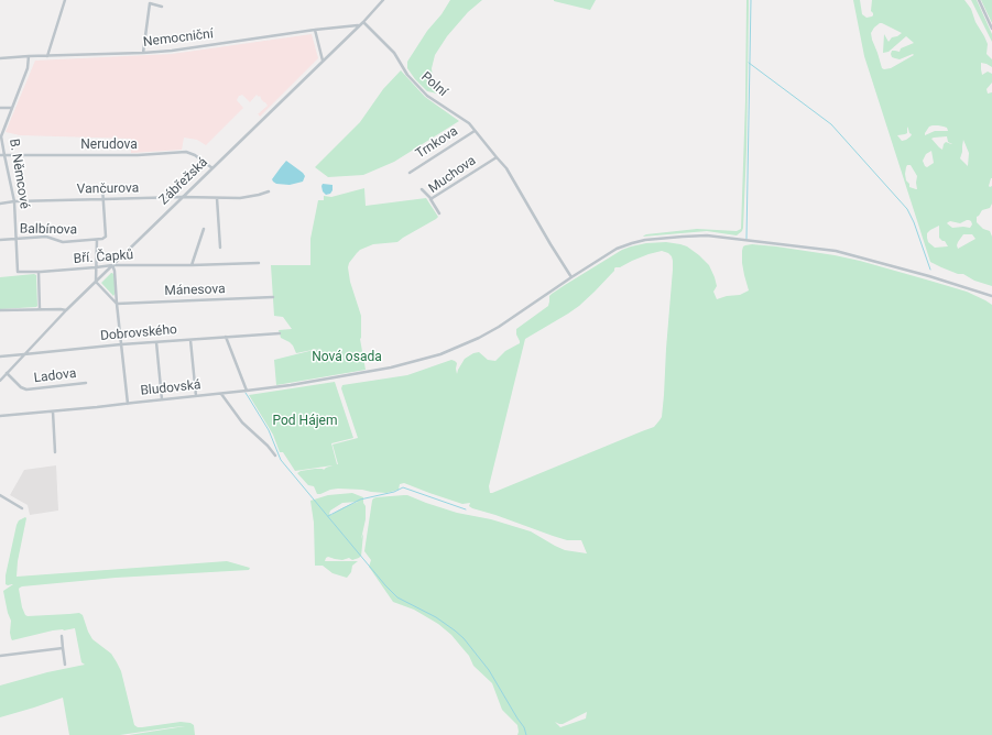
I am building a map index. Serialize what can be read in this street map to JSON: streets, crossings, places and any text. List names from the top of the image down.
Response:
{
  "streets": {
    "street": [
      "Nemocniční",
      "Polní",
      "Trnkova",
      "Nerudova",
      "B. Němcové",
      "Muchova",
      "Zábřežská",
      "Vančurova",
      "Balbínova",
      "Bří. Čapků",
      "Mánesova",
      "Dobrovského",
      "Ladova",
      "Bludovská"
    ]
  },
  "crossings": [
    ["Nemocniční", "B. Němcové"],
    ["Nemocniční", "Zábřežská"],
    ["Polní", "Trnkova"],
    ["Polní", "Muchova"],
    ["Polní", "Zábřežská"],
    ["Polní", "Bludovská"],
    ["Nerudova", "B. Němcové"],
    ["Nerudova", "Zábřežská"],
    ["B. Němcové", "Vančurova"],
    ["B. Němcové", "Balbínova"],
    ["B. Němcové", "Bří. Čapků"],
    ["Zábřežská", "Vančurova"],
    ["Zábřežská", "Balbínova"],
    ["Zábřežská", "Bří. Čapků"],
    ["Zábřežská", "Dobrovského"],
    ["Zábřežská", "Ladova"],
    ["Vančurova", "Balbínova"],
    ["Balbínova", "Bří. Čapků"]
  ],
  "parks": ["Nová osada", "Pod Hájem"]
}
